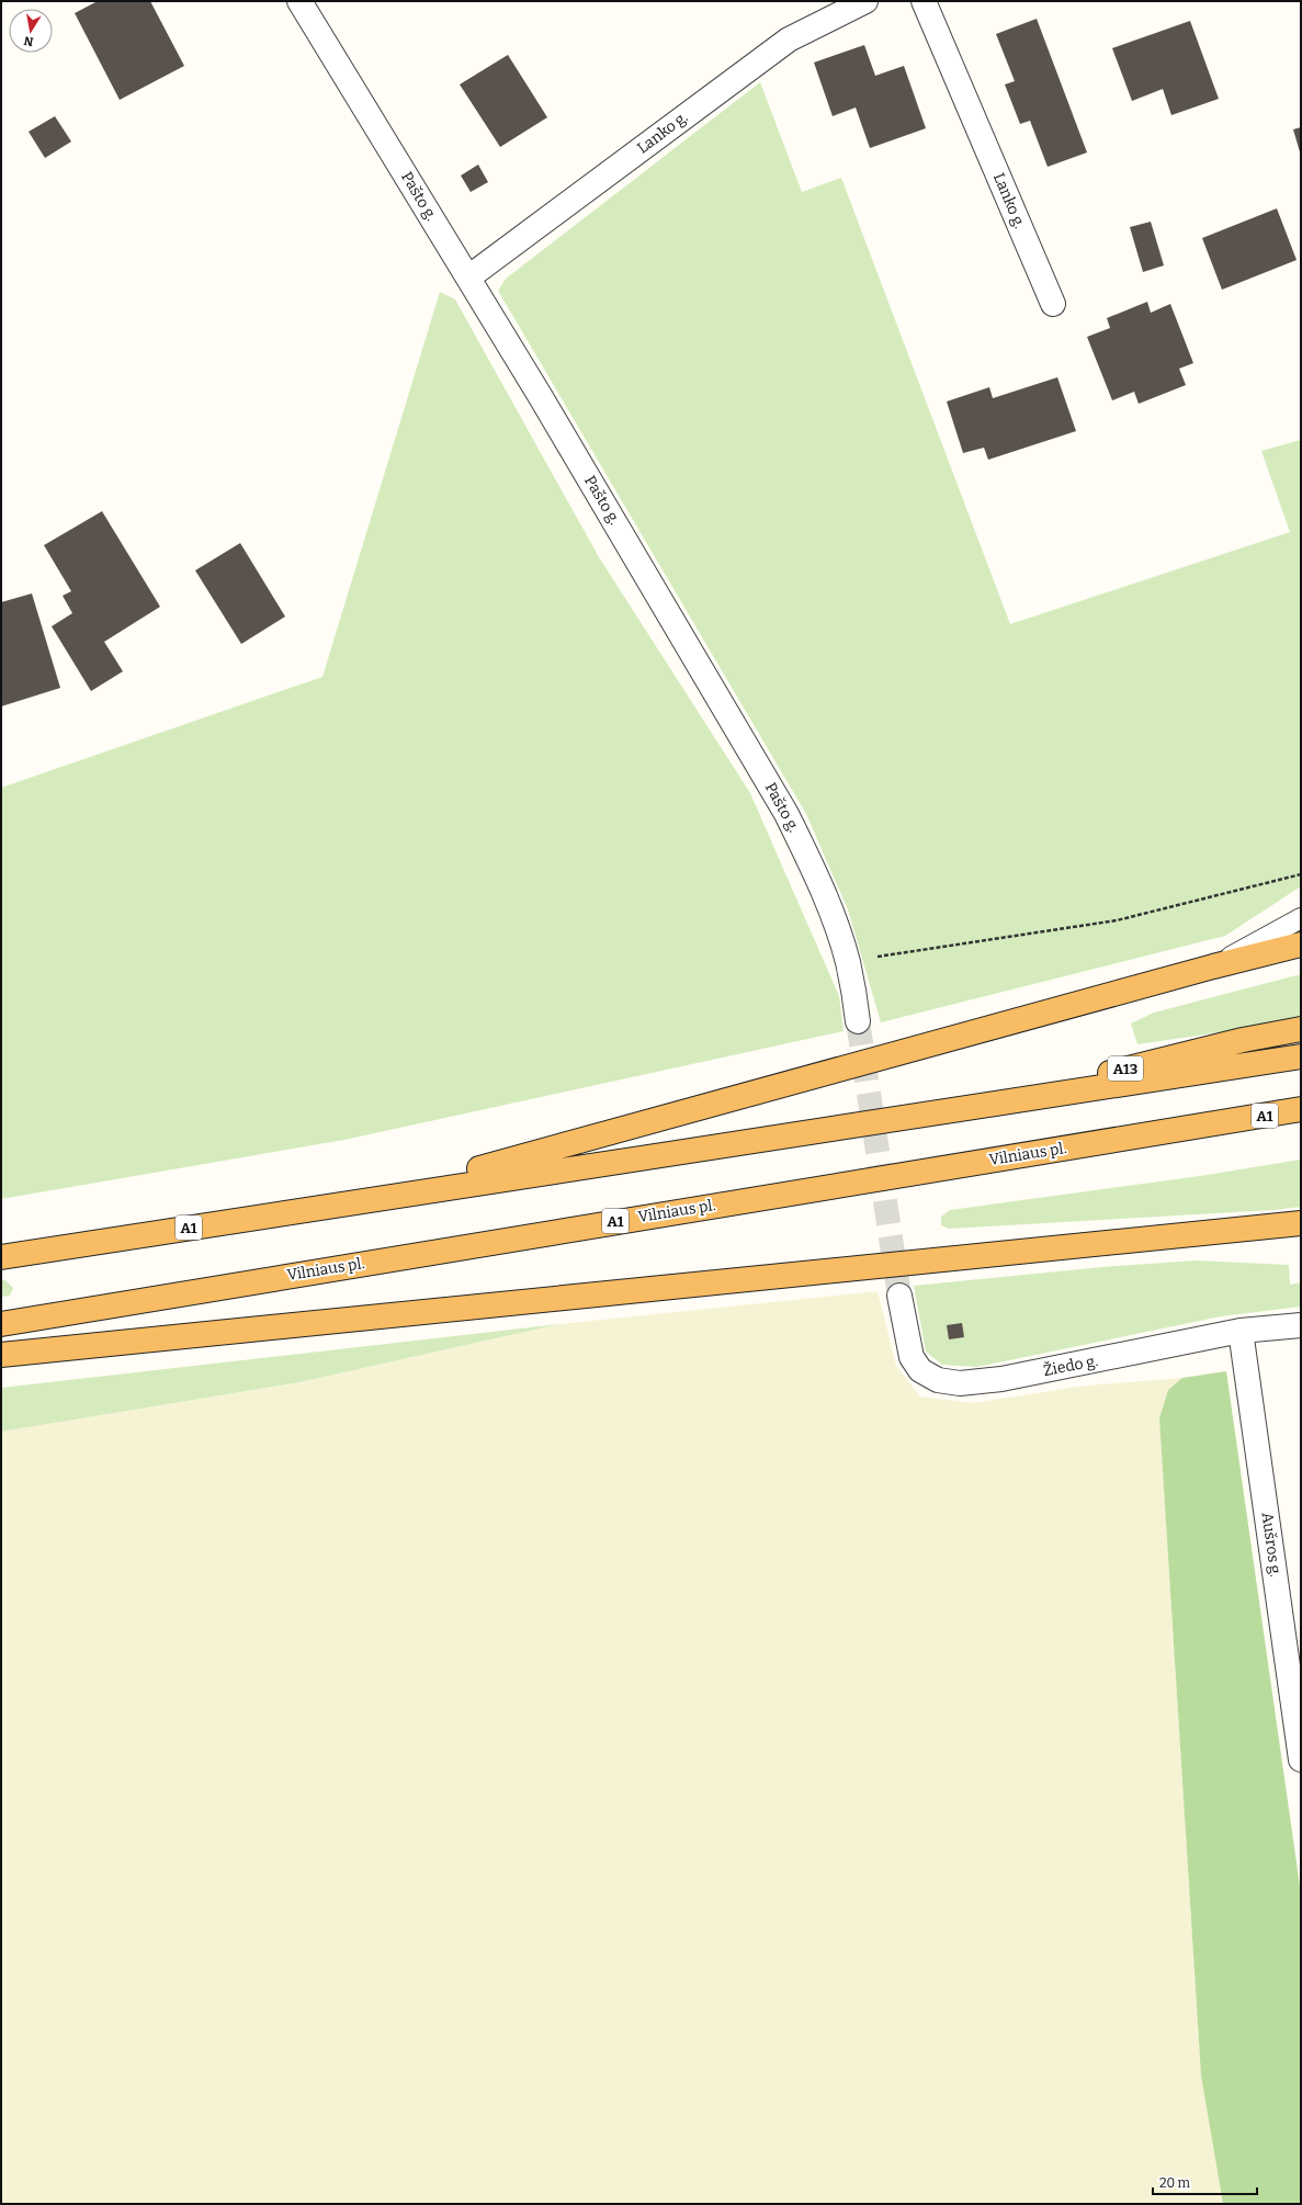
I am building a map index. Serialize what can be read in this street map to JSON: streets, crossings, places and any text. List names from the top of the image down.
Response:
{
  "streets": {
    "highway": ["A13", "A1", "Vilniaus pl."],
    "street": [
      "Lanko g.",
      "Pašto g.",
      "Žiedo g.",
      "Aušros g."
    ]
  },
  "crossings": [
    ["Lanko g.", "Pašto g."],
    ["A13", "A1"],
    ["Žiedo g.", "Aušros g."]
  ],
  "scale_bar": "20 m",
  "north": "bottom"
}
